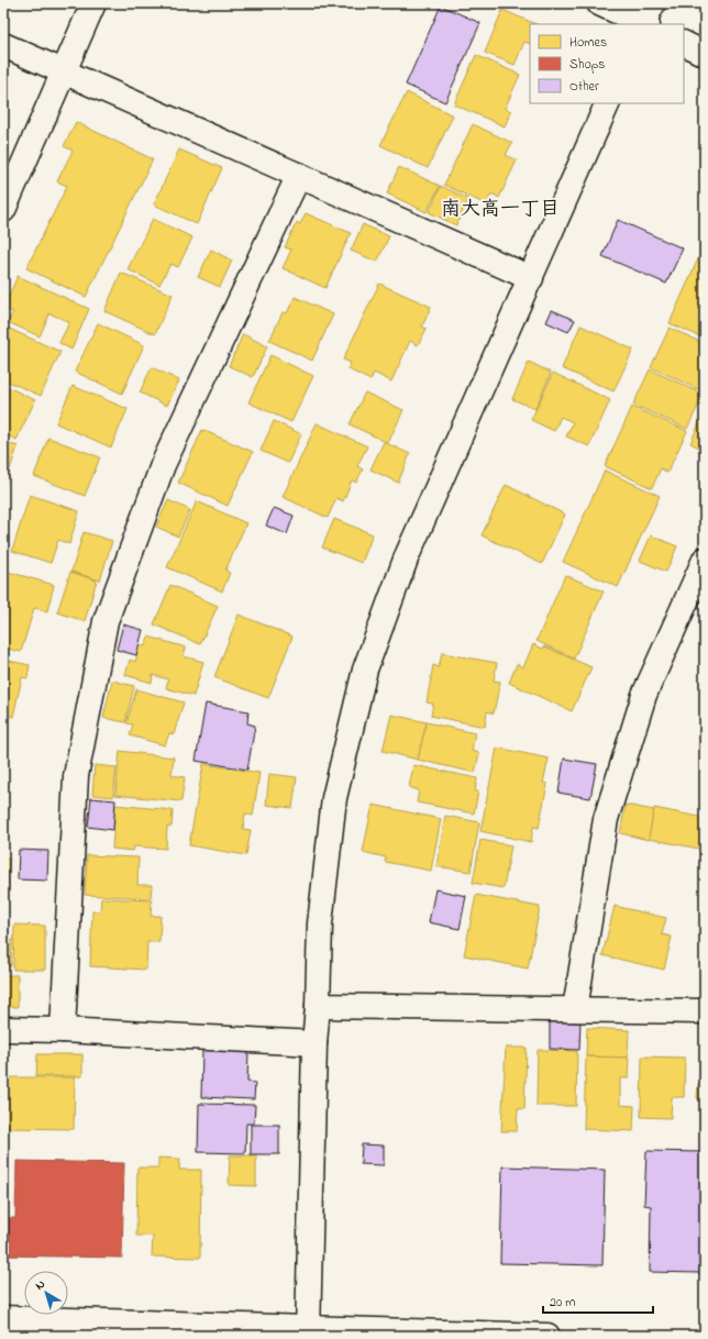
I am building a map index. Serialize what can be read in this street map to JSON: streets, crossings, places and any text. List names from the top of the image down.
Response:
{
  "districts": ["南大高一丁目"],
  "legend": ["Homes", "Shops", "Other"],
  "scale_bar": "20 m",
  "north": "top left"
}
